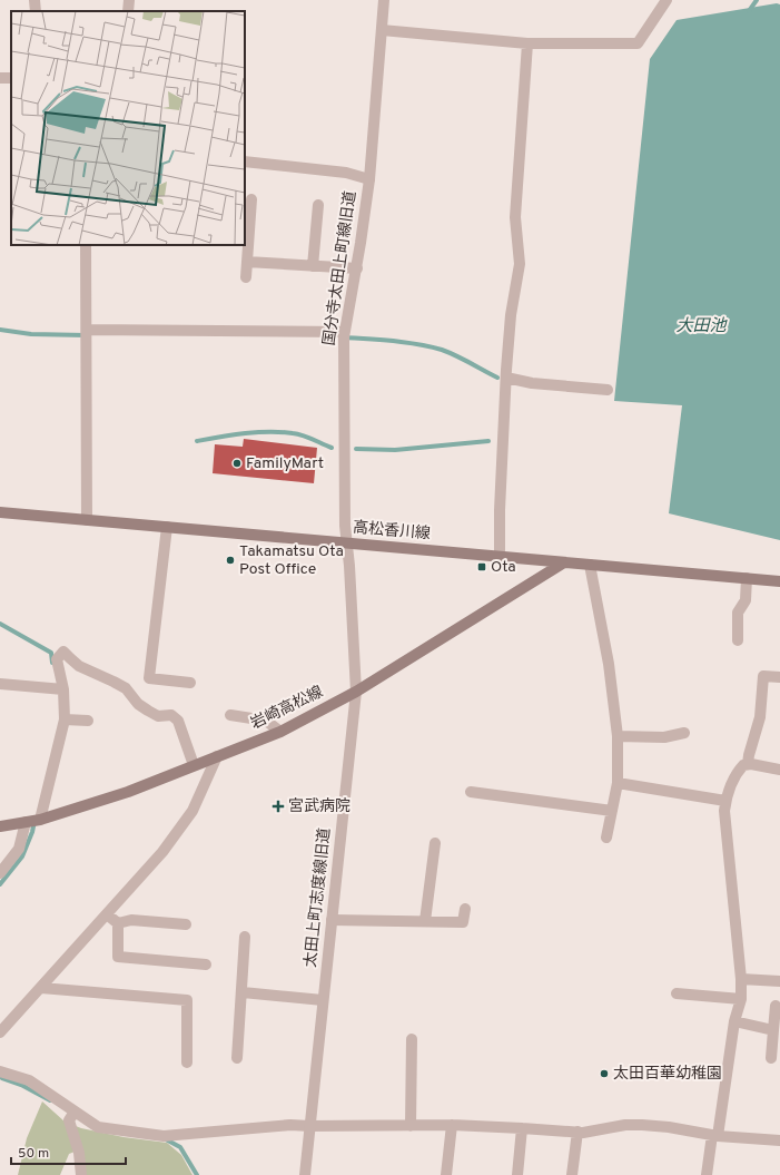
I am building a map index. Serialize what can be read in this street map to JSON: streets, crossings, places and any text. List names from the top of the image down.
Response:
{
  "streets": {
    "main road": ["高松香川線", "岩崎高松線"],
    "street": ["国分寺太田上町線旧道", "太田上町志度線旧道"]
  },
  "crossings": [
    ["国分寺太田上町線旧道", "高松香川線"],
    ["国分寺太田上町線旧道", "太田上町志度線旧道"],
    ["高松香川線", "岩崎高松線"],
    ["高松香川線", "太田上町志度線旧道"],
    ["岩崎高松線", "太田上町志度線旧道"]
  ],
  "water": ["大田池"],
  "places": {
    "other": ["FamilyMart", "Takamatsu Ota Post Office", "太田百華幼稚園"],
    "transit": ["Ota"],
    "health": ["宮武病院"]
  },
  "scale_bar": "50 m"
}
